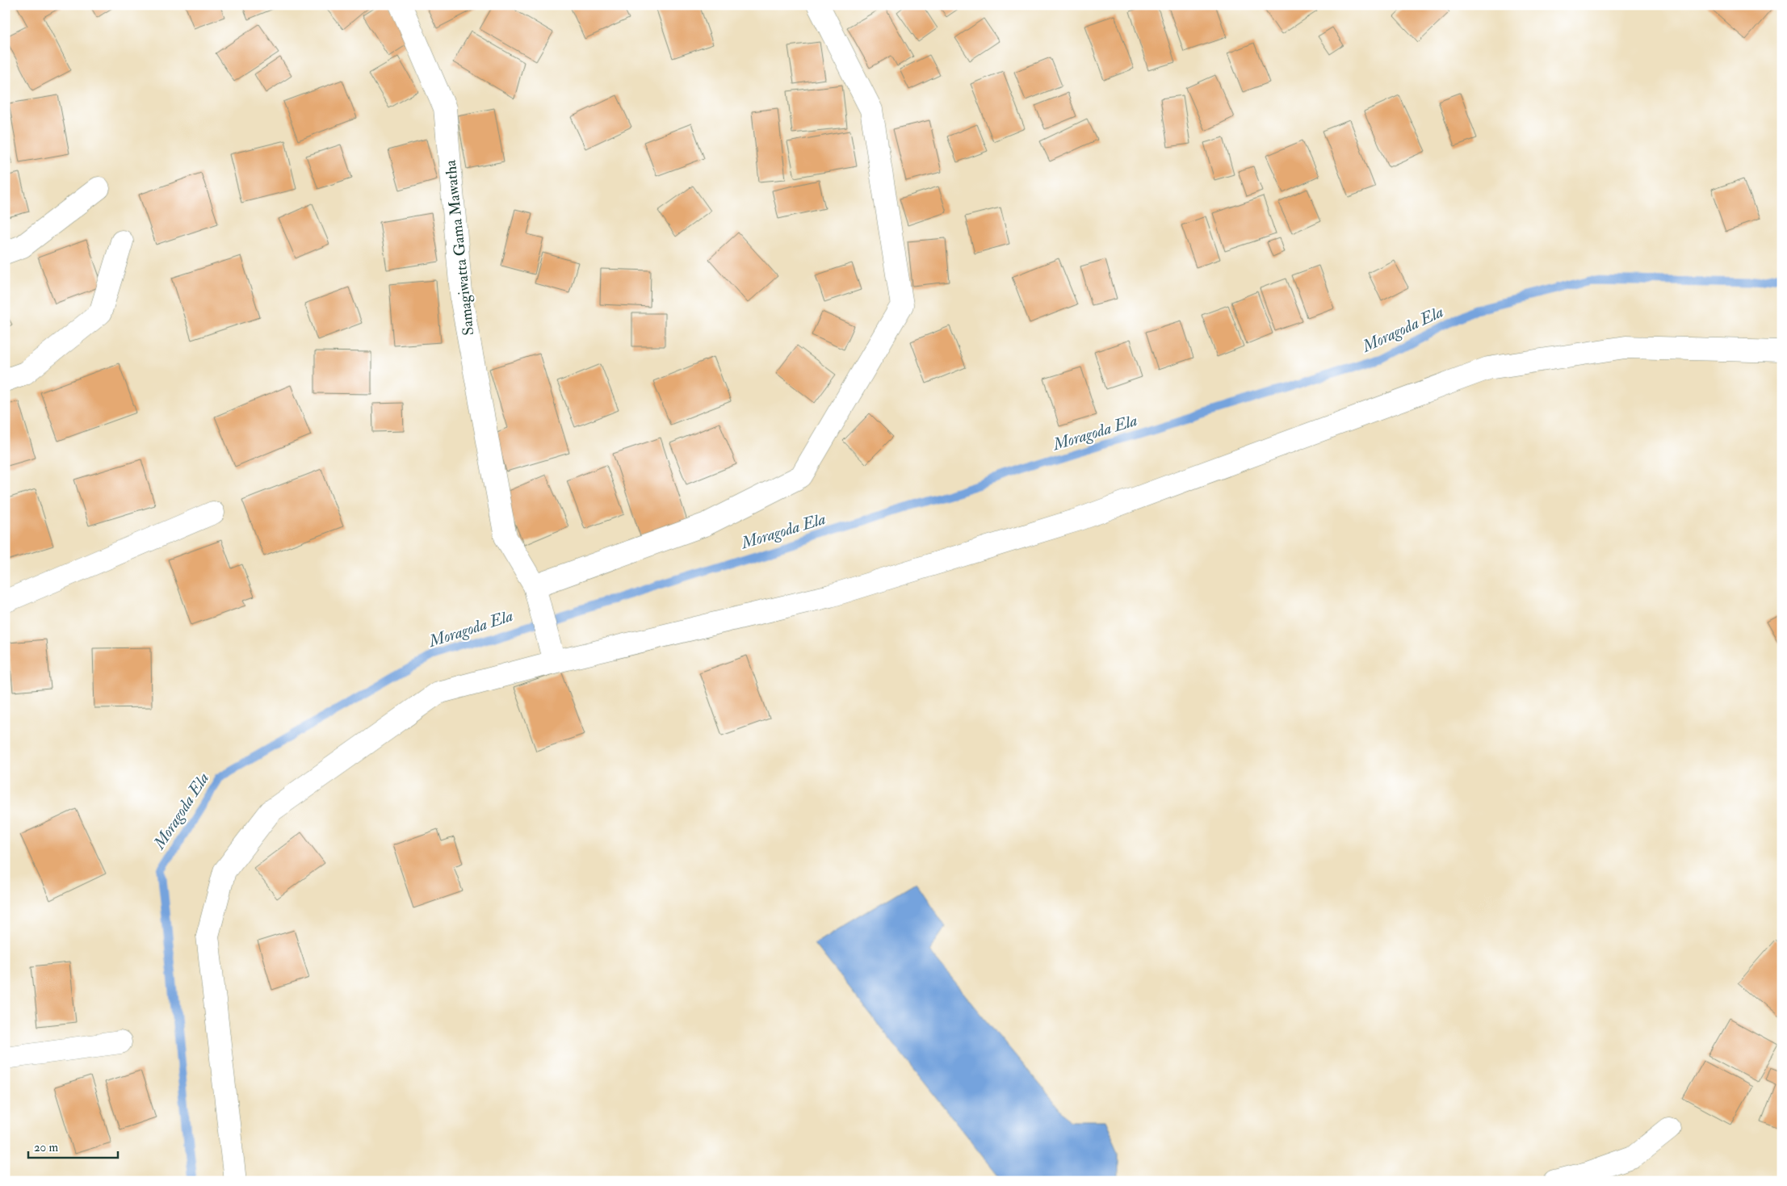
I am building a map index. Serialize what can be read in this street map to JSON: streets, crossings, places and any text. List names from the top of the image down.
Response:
{
  "streets": {
    "street": ["Samagiwatta Gama Mawatha"]
  },
  "water": ["Moragoda Ela"],
  "scale_bar": "20 m"
}
